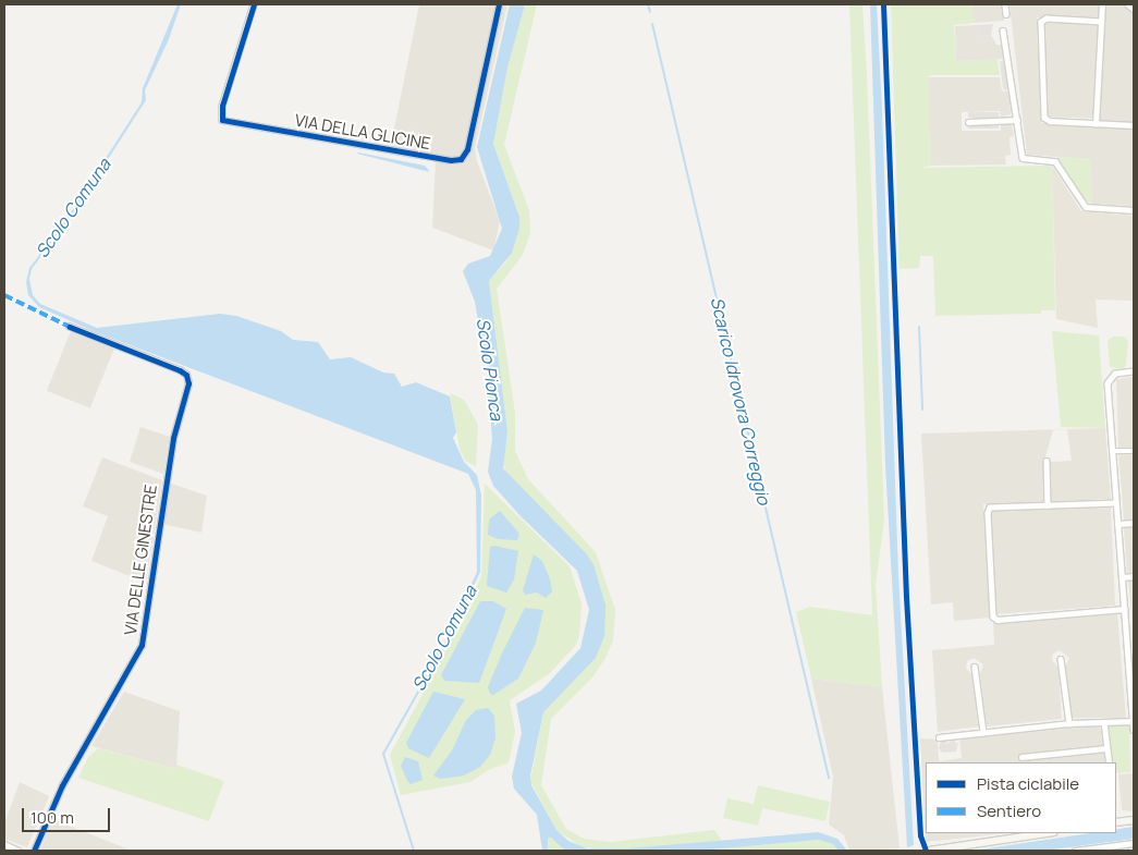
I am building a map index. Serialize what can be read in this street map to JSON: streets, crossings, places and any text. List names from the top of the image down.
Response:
{
  "streets": {
    "street": ["VIA DELLA GLICINE", "VIA DELLE GINESTRE"]
  },
  "water": ["Scolo Comuna", "Scolo Pionca", "Scarico Idrovora Correggio"],
  "legend": ["Pista ciclabile", "Sentiero"],
  "scale_bar": "100 m"
}
